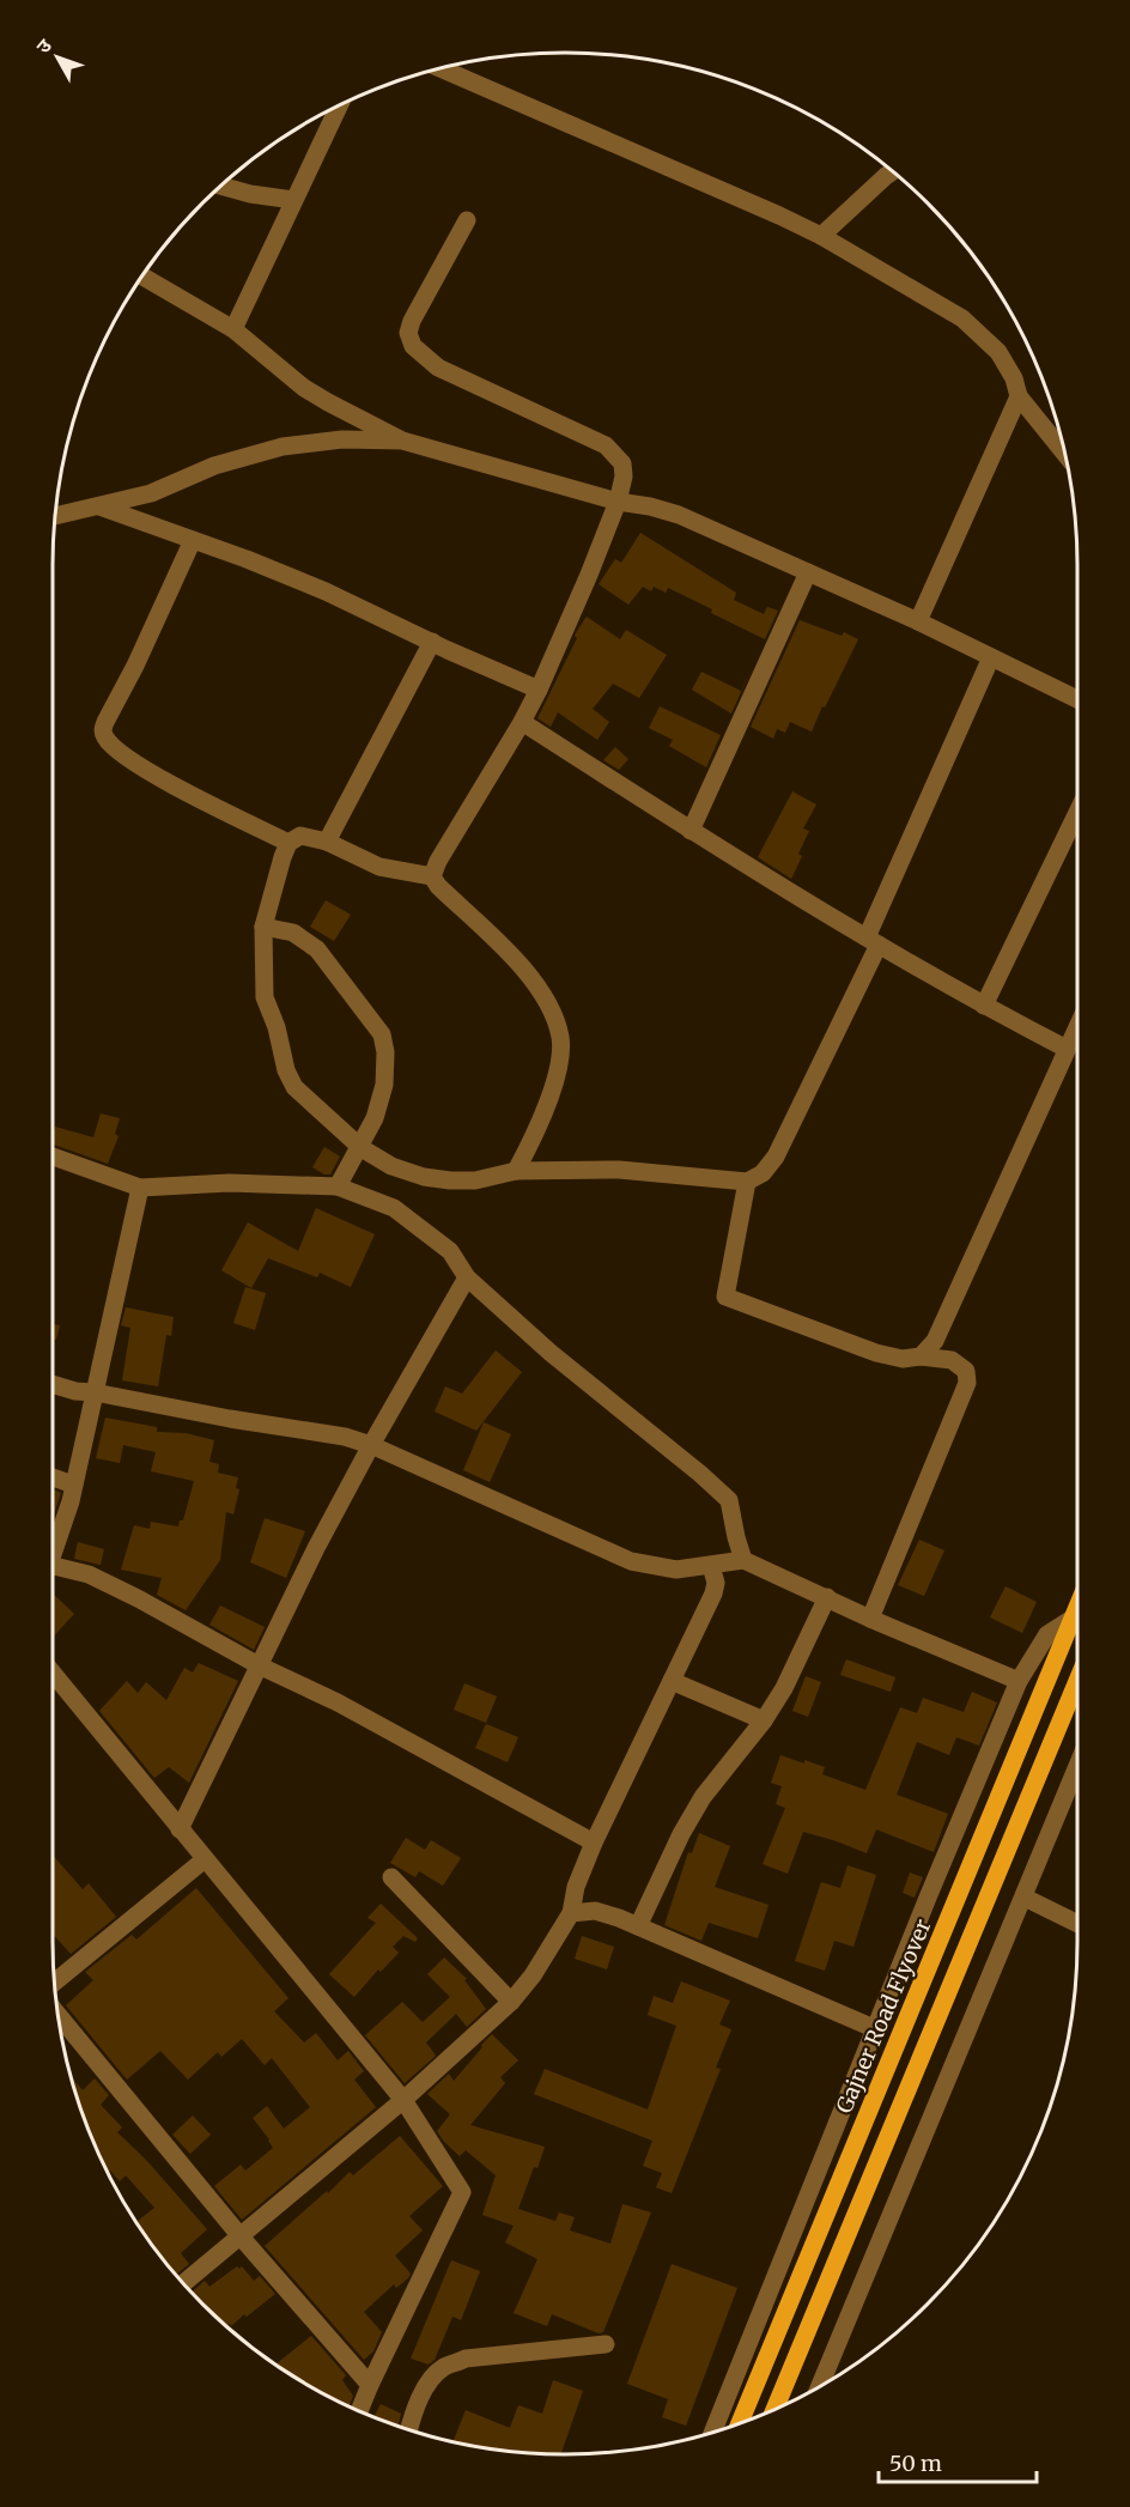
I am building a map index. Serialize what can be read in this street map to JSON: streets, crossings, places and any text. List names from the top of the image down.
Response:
{
  "streets": {
    "main road": ["Gajner Road Flyover"]
  },
  "scale_bar": "50 m",
  "north": "top left"
}
